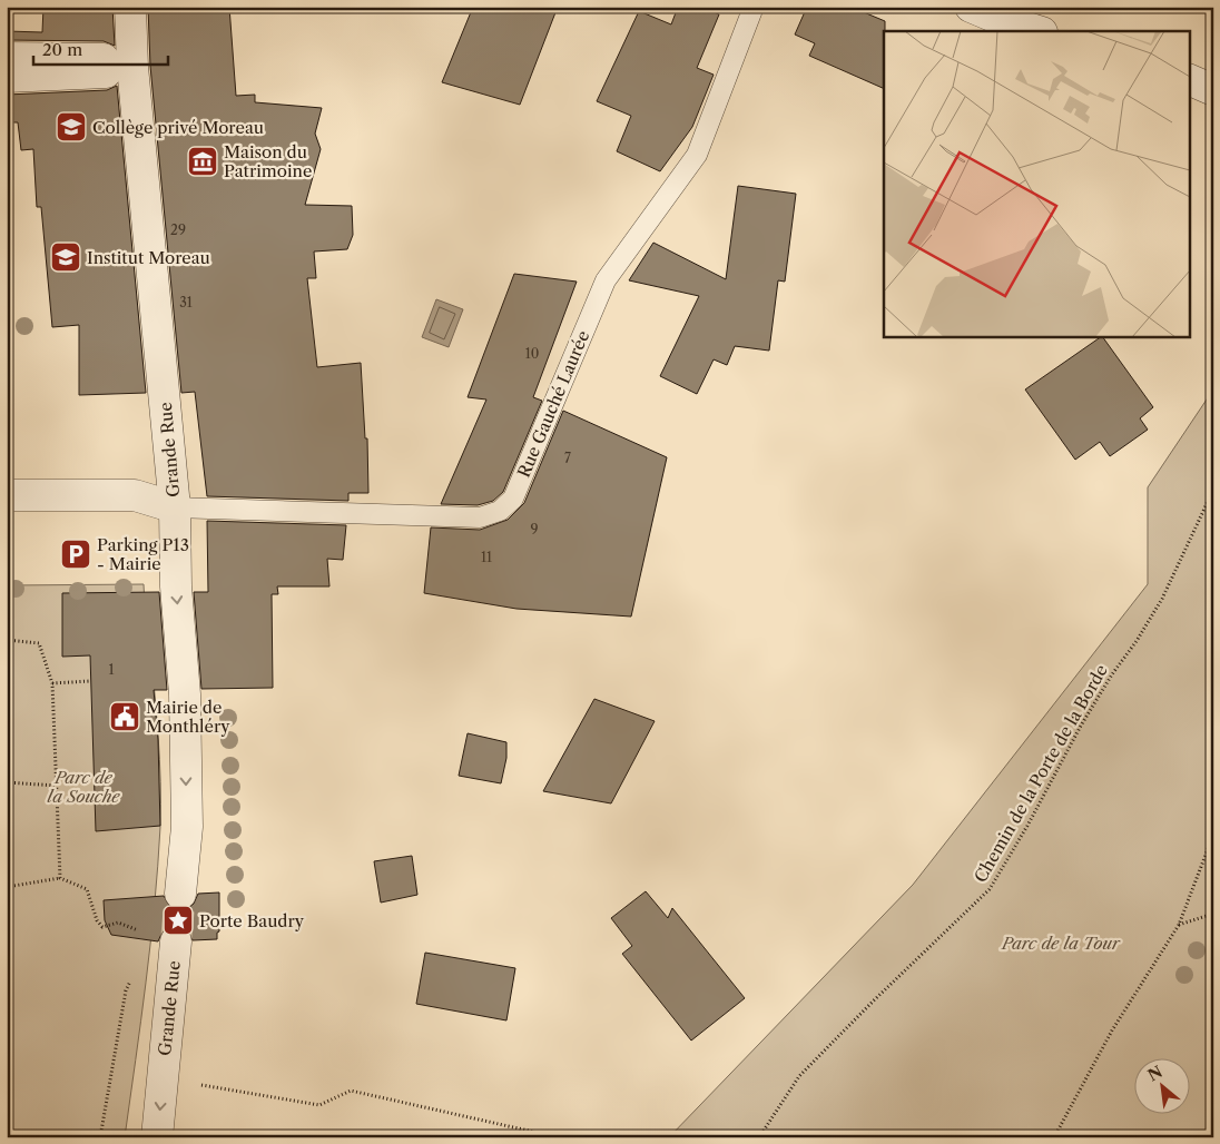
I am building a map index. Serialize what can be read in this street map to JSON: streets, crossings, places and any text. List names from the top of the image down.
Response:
{
  "streets": {
    "street": ["Grande Rue"],
    "lane": ["Rue Gauché Laurée"],
    "path": ["Chemin de la Porte de la Borde"]
  },
  "crossings": [
    ["Rue Gauché Laurée", "Grande Rue"]
  ],
  "one_way": ["Grande Rue"],
  "parks": ["Parc de la Souche", "Parc de la Tour"],
  "places": {
    "school or university": ["Collège privé Moreau", "Institut Moreau"],
    "museum": ["Maison du Patrimoine"],
    "parking": ["Parking P13 - Mairie"],
    "public building": ["Mairie de Monthléry"],
    "place": ["Porte Baudry"]
  },
  "house_numbers": [
    "29",
    "31",
    "10",
    "7",
    "9",
    "11",
    "1"
  ],
  "scale_bar": "20 m",
  "north": "top left"
}
